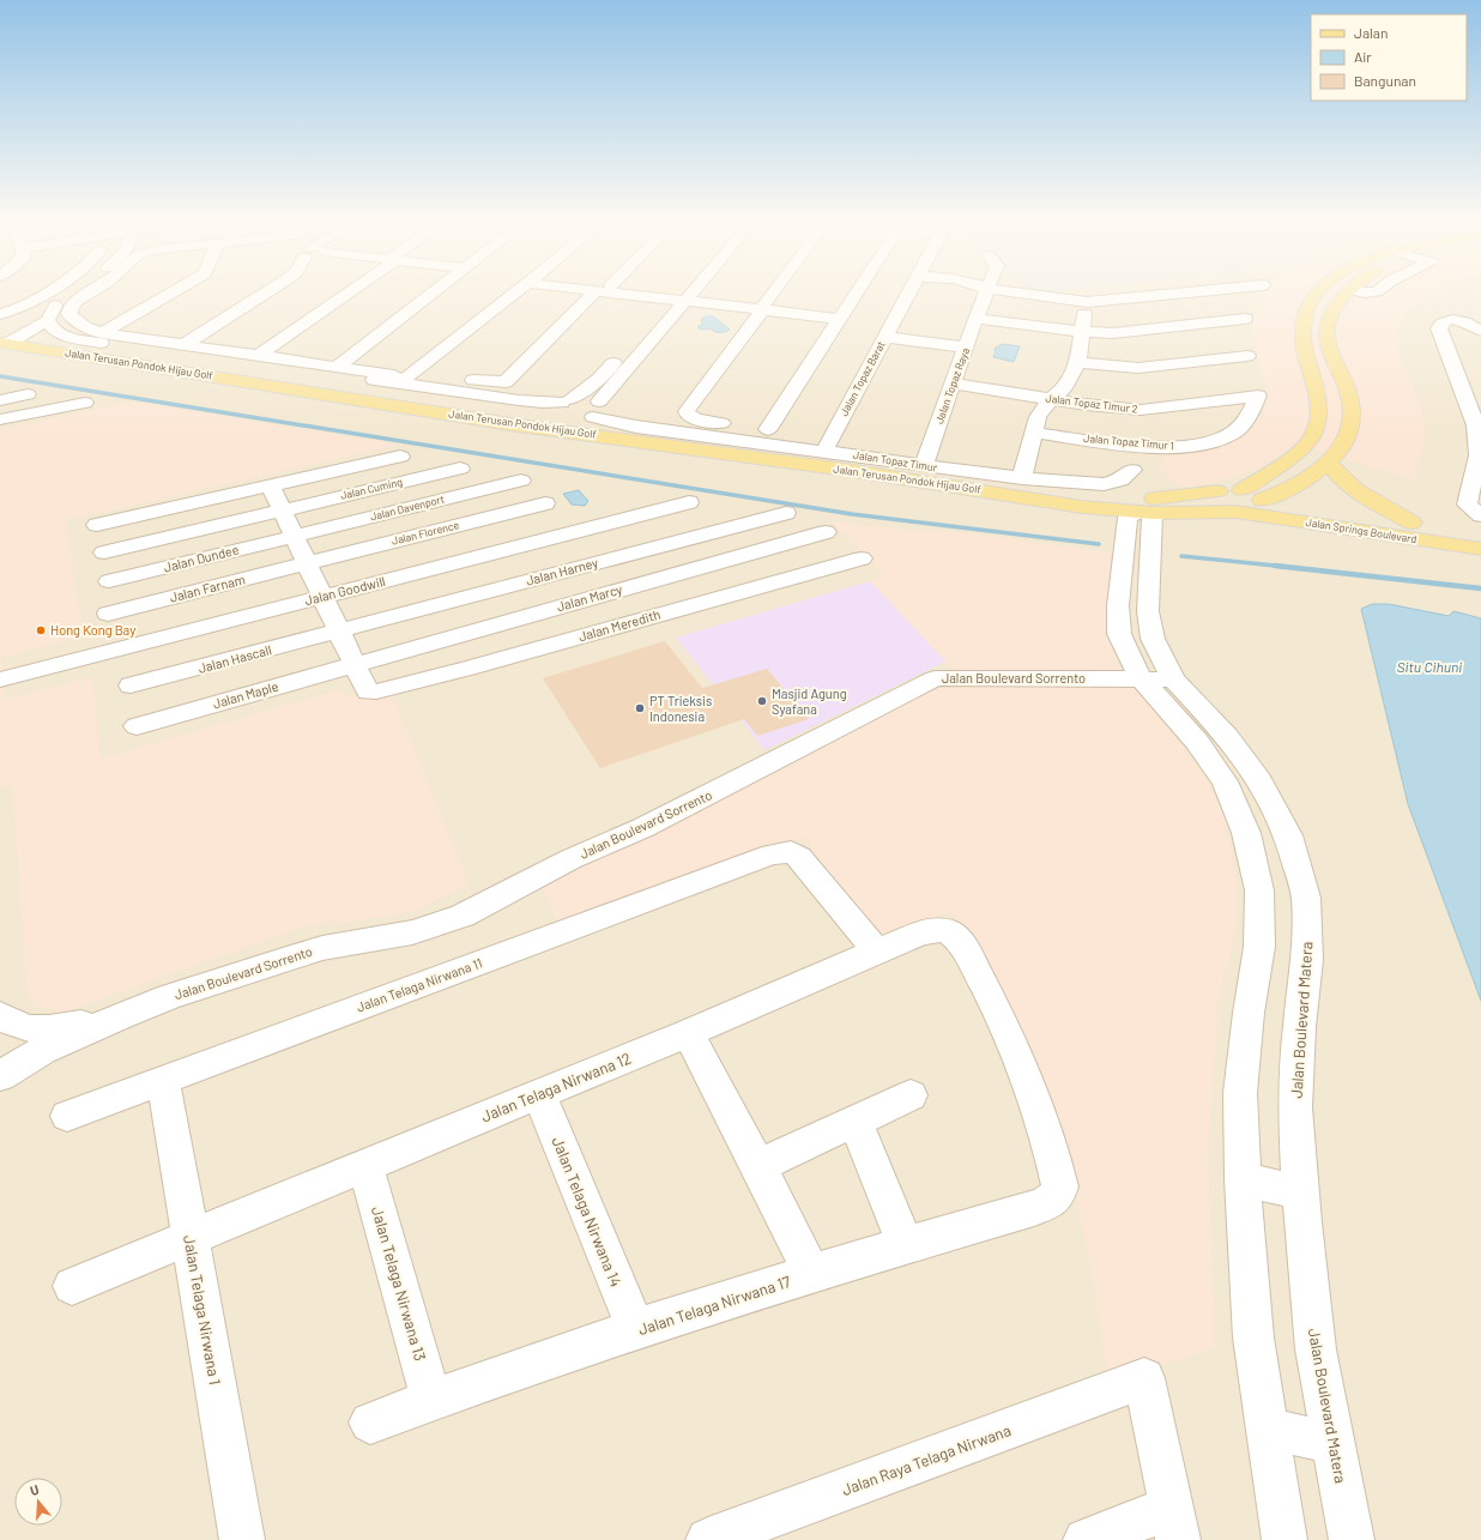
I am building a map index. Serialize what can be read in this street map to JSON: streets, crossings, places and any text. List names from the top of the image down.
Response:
{
  "streets": {
    "main road": ["Jalan Terusan Pondok Hijau Golf", "Jalan Springs Boulevard"],
    "street": [
      "Jalan Topaz Barat",
      "Jalan Topaz Raya",
      "Jalan Topaz Timur 2",
      "Jalan Topaz Timur 1",
      "Jalan Topaz Timur",
      "Jalan Cuming",
      "Jalan Davenport",
      "Jalan Florence",
      "Jalan Dundee",
      "Jalan Harney",
      "Jalan Farnam",
      "Jalan Goodwill",
      "Jalan Marcy",
      "Jalan Meredith",
      "Jalan Hascall",
      "Jalan Boulevard Sorrento",
      "Jalan Maple",
      "Jalan Telaga Nirwana 11",
      "Jalan Boulevard Matera",
      "Jalan Telaga Nirwana 12",
      "Jalan Telaga Nirwana 14",
      "Jalan Telaga Nirwana 13",
      "Jalan Telaga Nirwana 17",
      "Jalan Telaga Nirwana 1",
      "Jalan Raya Telaga Nirwana"
    ]
  },
  "crossings": [
    ["Jalan Terusan Pondok Hijau Golf", "Jalan Springs Boulevard"],
    ["Jalan Terusan Pondok Hijau Golf", "Jalan Boulevard Matera"],
    ["Jalan Topaz Barat", "Jalan Topaz Timur"],
    ["Jalan Topaz Raya", "Jalan Topaz Timur 2"],
    ["Jalan Topaz Raya", "Jalan Topaz Timur"],
    ["Jalan Topaz Timur 2", "Jalan Topaz Timur 1"],
    ["Jalan Davenport", "Jalan Dundee"],
    ["Jalan Florence", "Jalan Farnam"],
    ["Jalan Harney", "Jalan Hascall"],
    ["Jalan Marcy", "Jalan Meredith"],
    ["Jalan Marcy", "Jalan Maple"],
    ["Jalan Meredith", "Jalan Maple"],
    ["Jalan Boulevard Sorrento", "Jalan Boulevard Matera"],
    ["Jalan Telaga Nirwana 11", "Jalan Telaga Nirwana 12"],
    ["Jalan Telaga Nirwana 11", "Jalan Telaga Nirwana 1"],
    ["Jalan Telaga Nirwana 12", "Jalan Telaga Nirwana 14"],
    ["Jalan Telaga Nirwana 12", "Jalan Telaga Nirwana 13"],
    ["Jalan Telaga Nirwana 12", "Jalan Telaga Nirwana 17"],
    ["Jalan Telaga Nirwana 12", "Jalan Telaga Nirwana 1"],
    ["Jalan Telaga Nirwana 14", "Jalan Telaga Nirwana 17"],
    ["Jalan Telaga Nirwana 13", "Jalan Telaga Nirwana 17"]
  ],
  "water": ["Situ Cihuni"],
  "places": ["Hong Kong Bay", "Masjid Agung Syafana", "PT Trieksis Indonesia"],
  "legend": ["Jalan", "Air", "Bangunan"],
  "north": "top"
}
